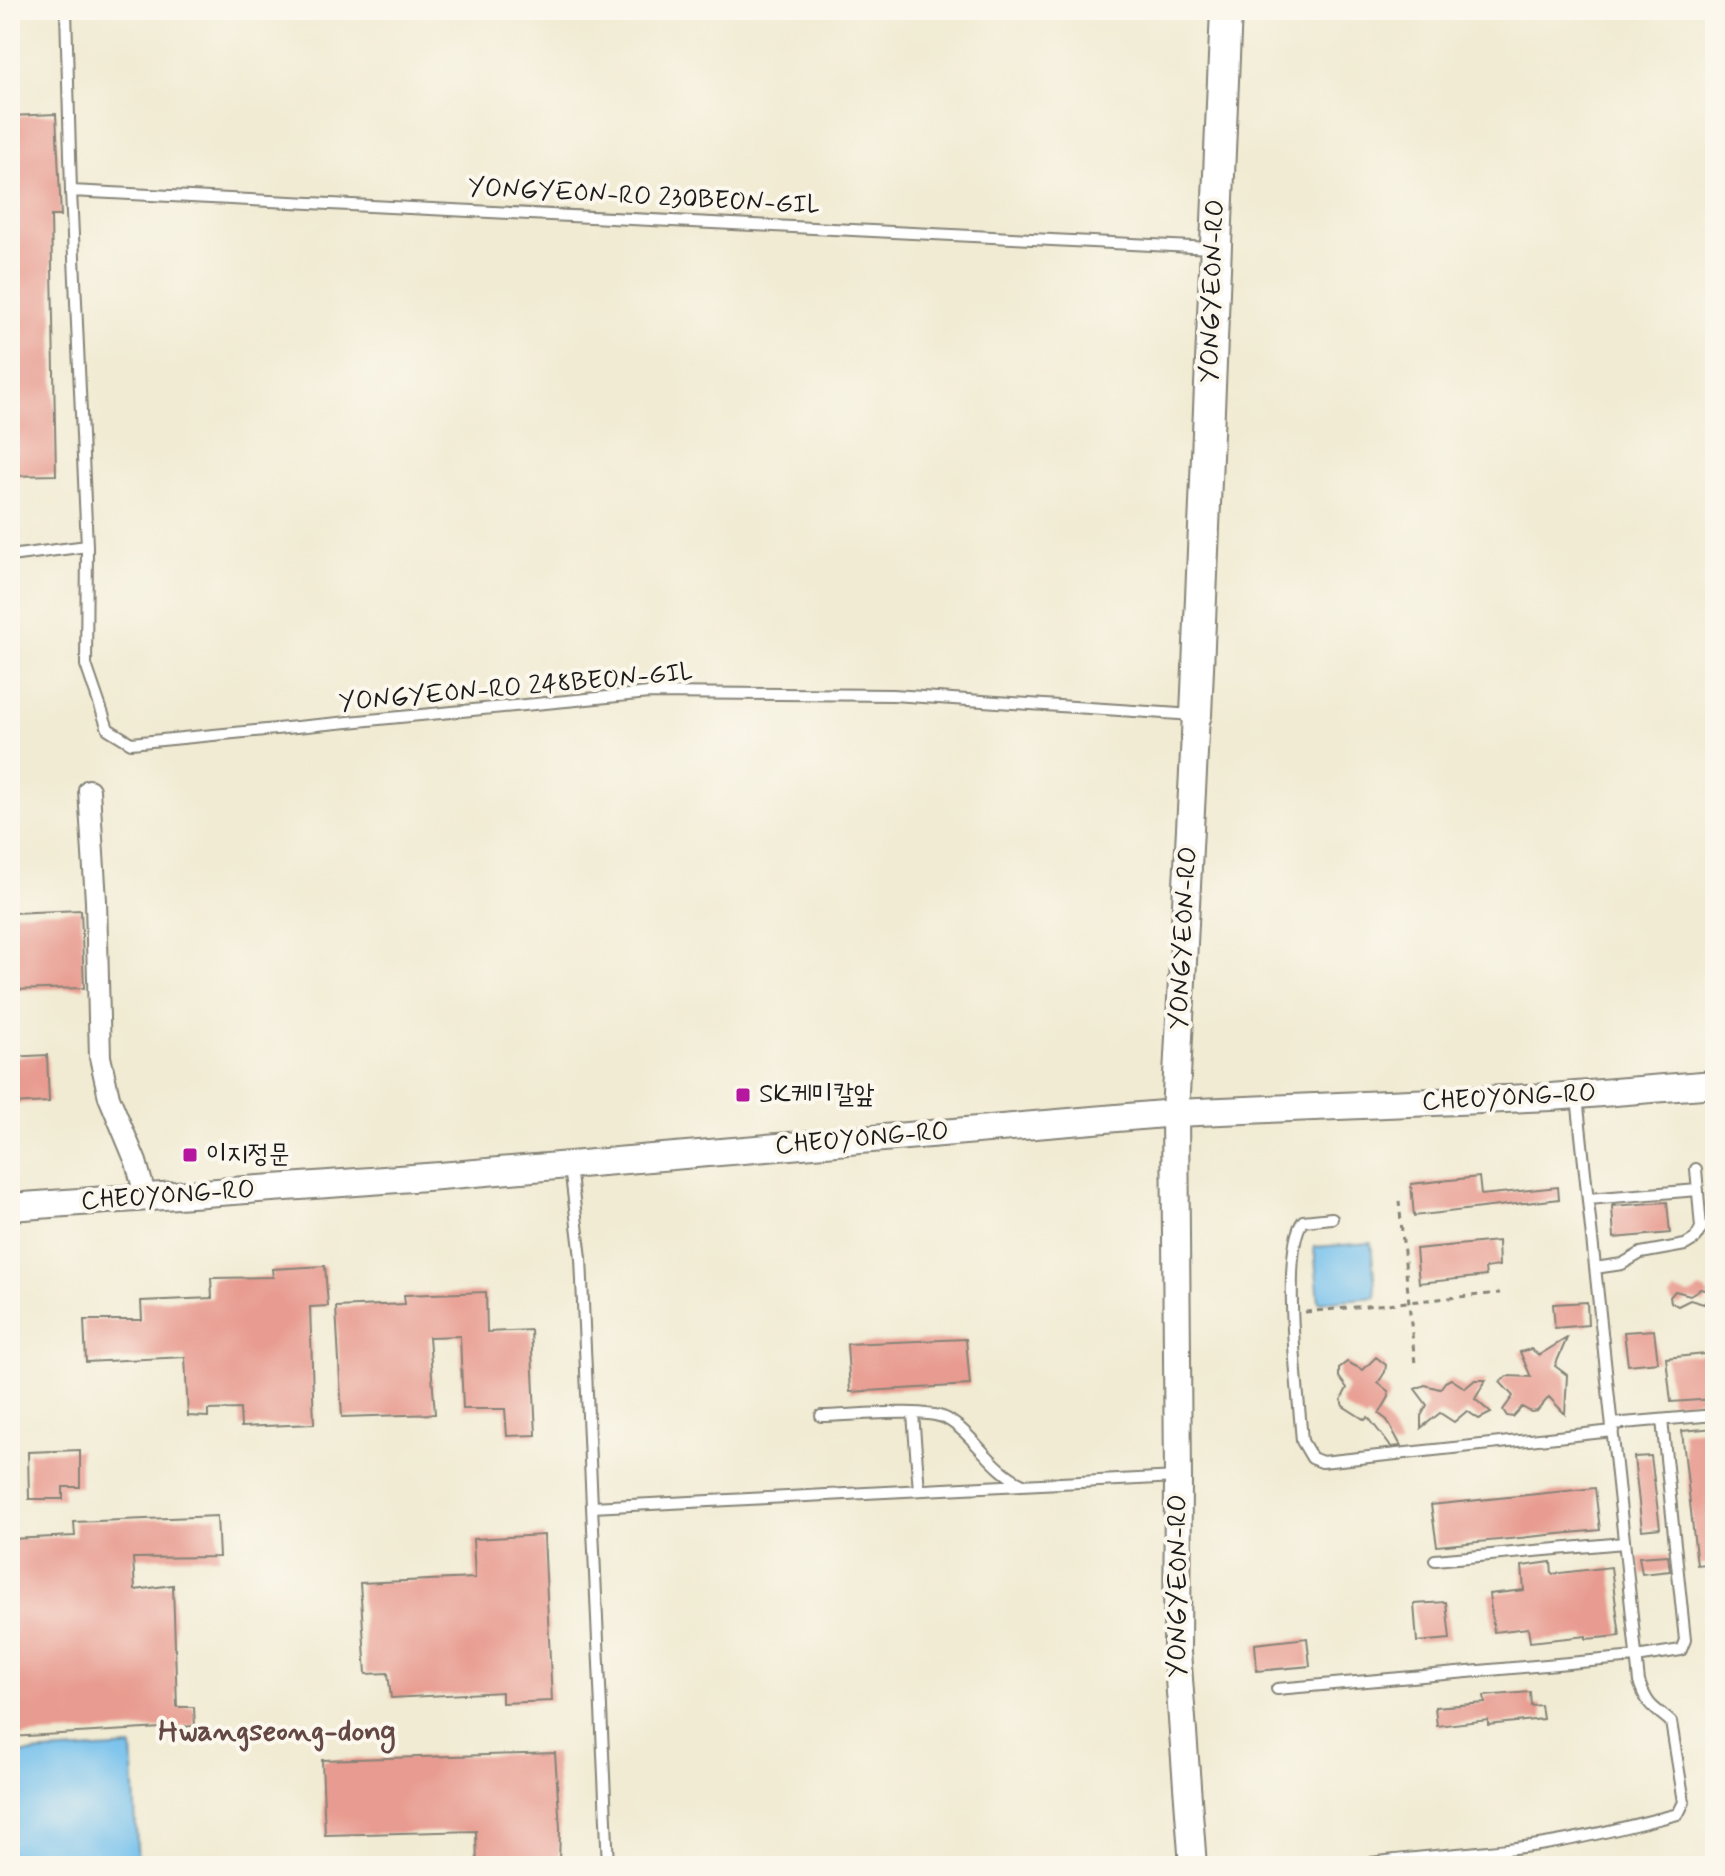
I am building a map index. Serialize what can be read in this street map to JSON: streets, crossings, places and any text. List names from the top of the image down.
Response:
{
  "streets": {
    "main road": ["YONGYEON-RO"],
    "street": ["CHEOYONG-RO"],
    "lane": ["YONGYEON-RO 230BEON-GIL", "YONGYEON-RO 248BEON-GIL"]
  },
  "crossings": [
    ["YONGYEON-RO 230BEON-GIL", "YONGYEON-RO"],
    ["YONGYEON-RO 230BEON-GIL", "YONGYEON-RO 248BEON-GIL"],
    ["YONGYEON-RO", "YONGYEON-RO 248BEON-GIL"],
    ["YONGYEON-RO", "CHEOYONG-RO"]
  ],
  "districts": ["Hwangseong-dong"],
  "places": {
    "transit": ["SK케미칼앞", "이지정문"]
  }
}
